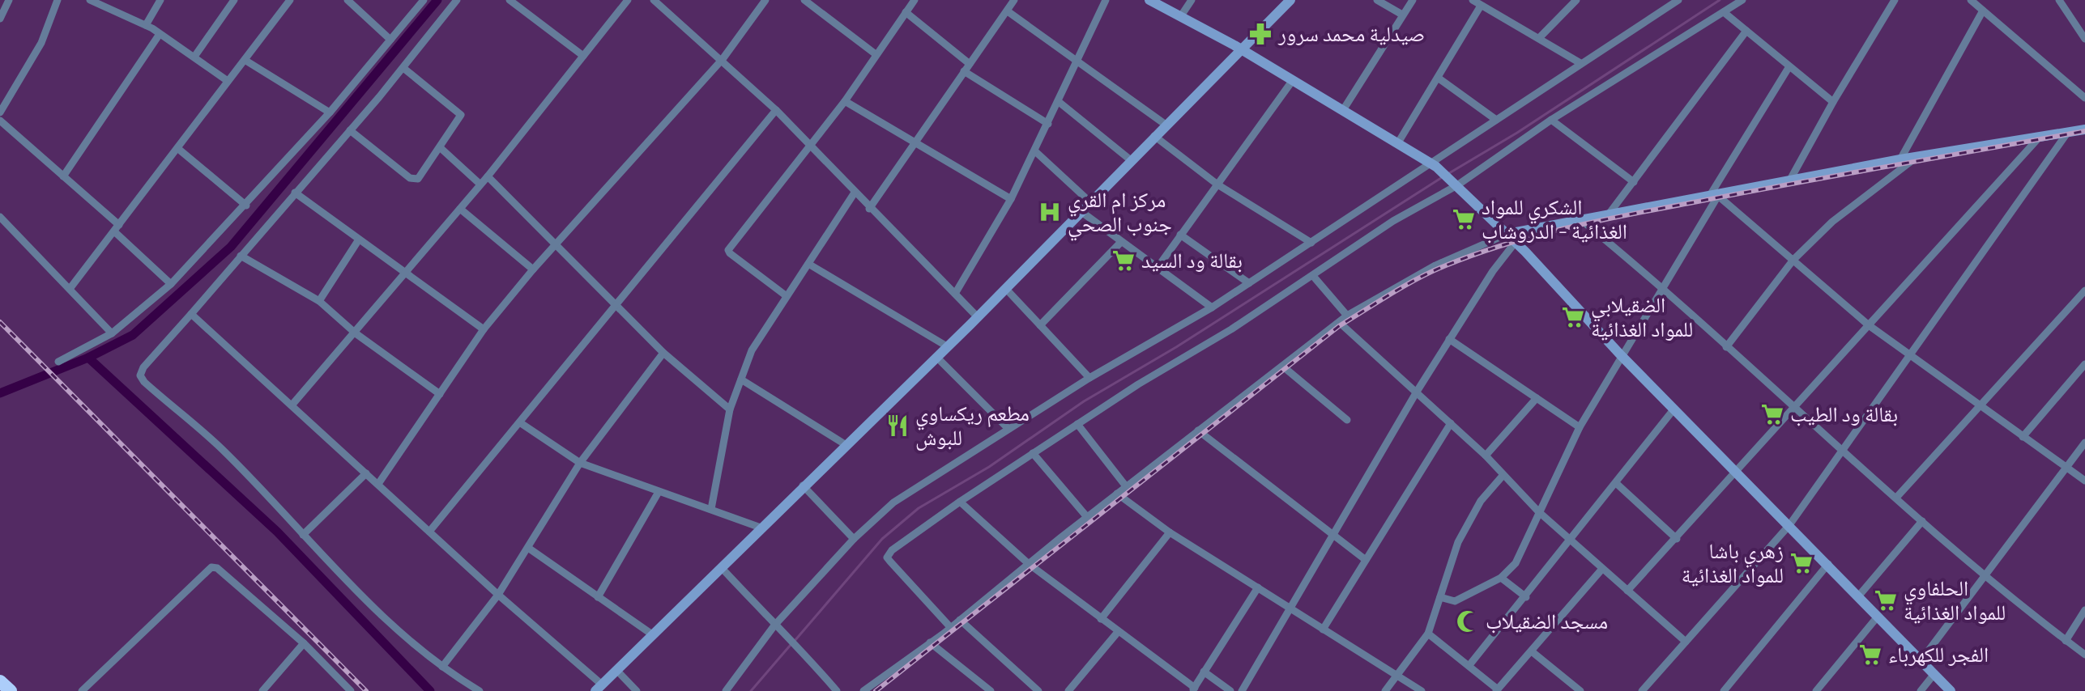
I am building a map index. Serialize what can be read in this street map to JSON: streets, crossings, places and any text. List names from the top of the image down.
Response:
{
  "places": {
    "pharmacy": ["صيدلية محمد سرور"],
    "hospital": ["مركز ام القري جنوب الصحي"],
    "supermarket": [
      "الشكري للمواد الغذائية - الدروشاب",
      "بقالة ود السيد",
      "الضقيلابي للمواد الغذائية",
      "بقالة ود الطيب",
      "زهري باشا للمواد الغذائية",
      "الحلفاوي للمواد الغذائية",
      "الفجر للكهرباء"
    ],
    "restaurant": ["مطعم ريكساوي للبوش"],
    "mosque": ["مسجد الضقيلاب"]
  }
}
